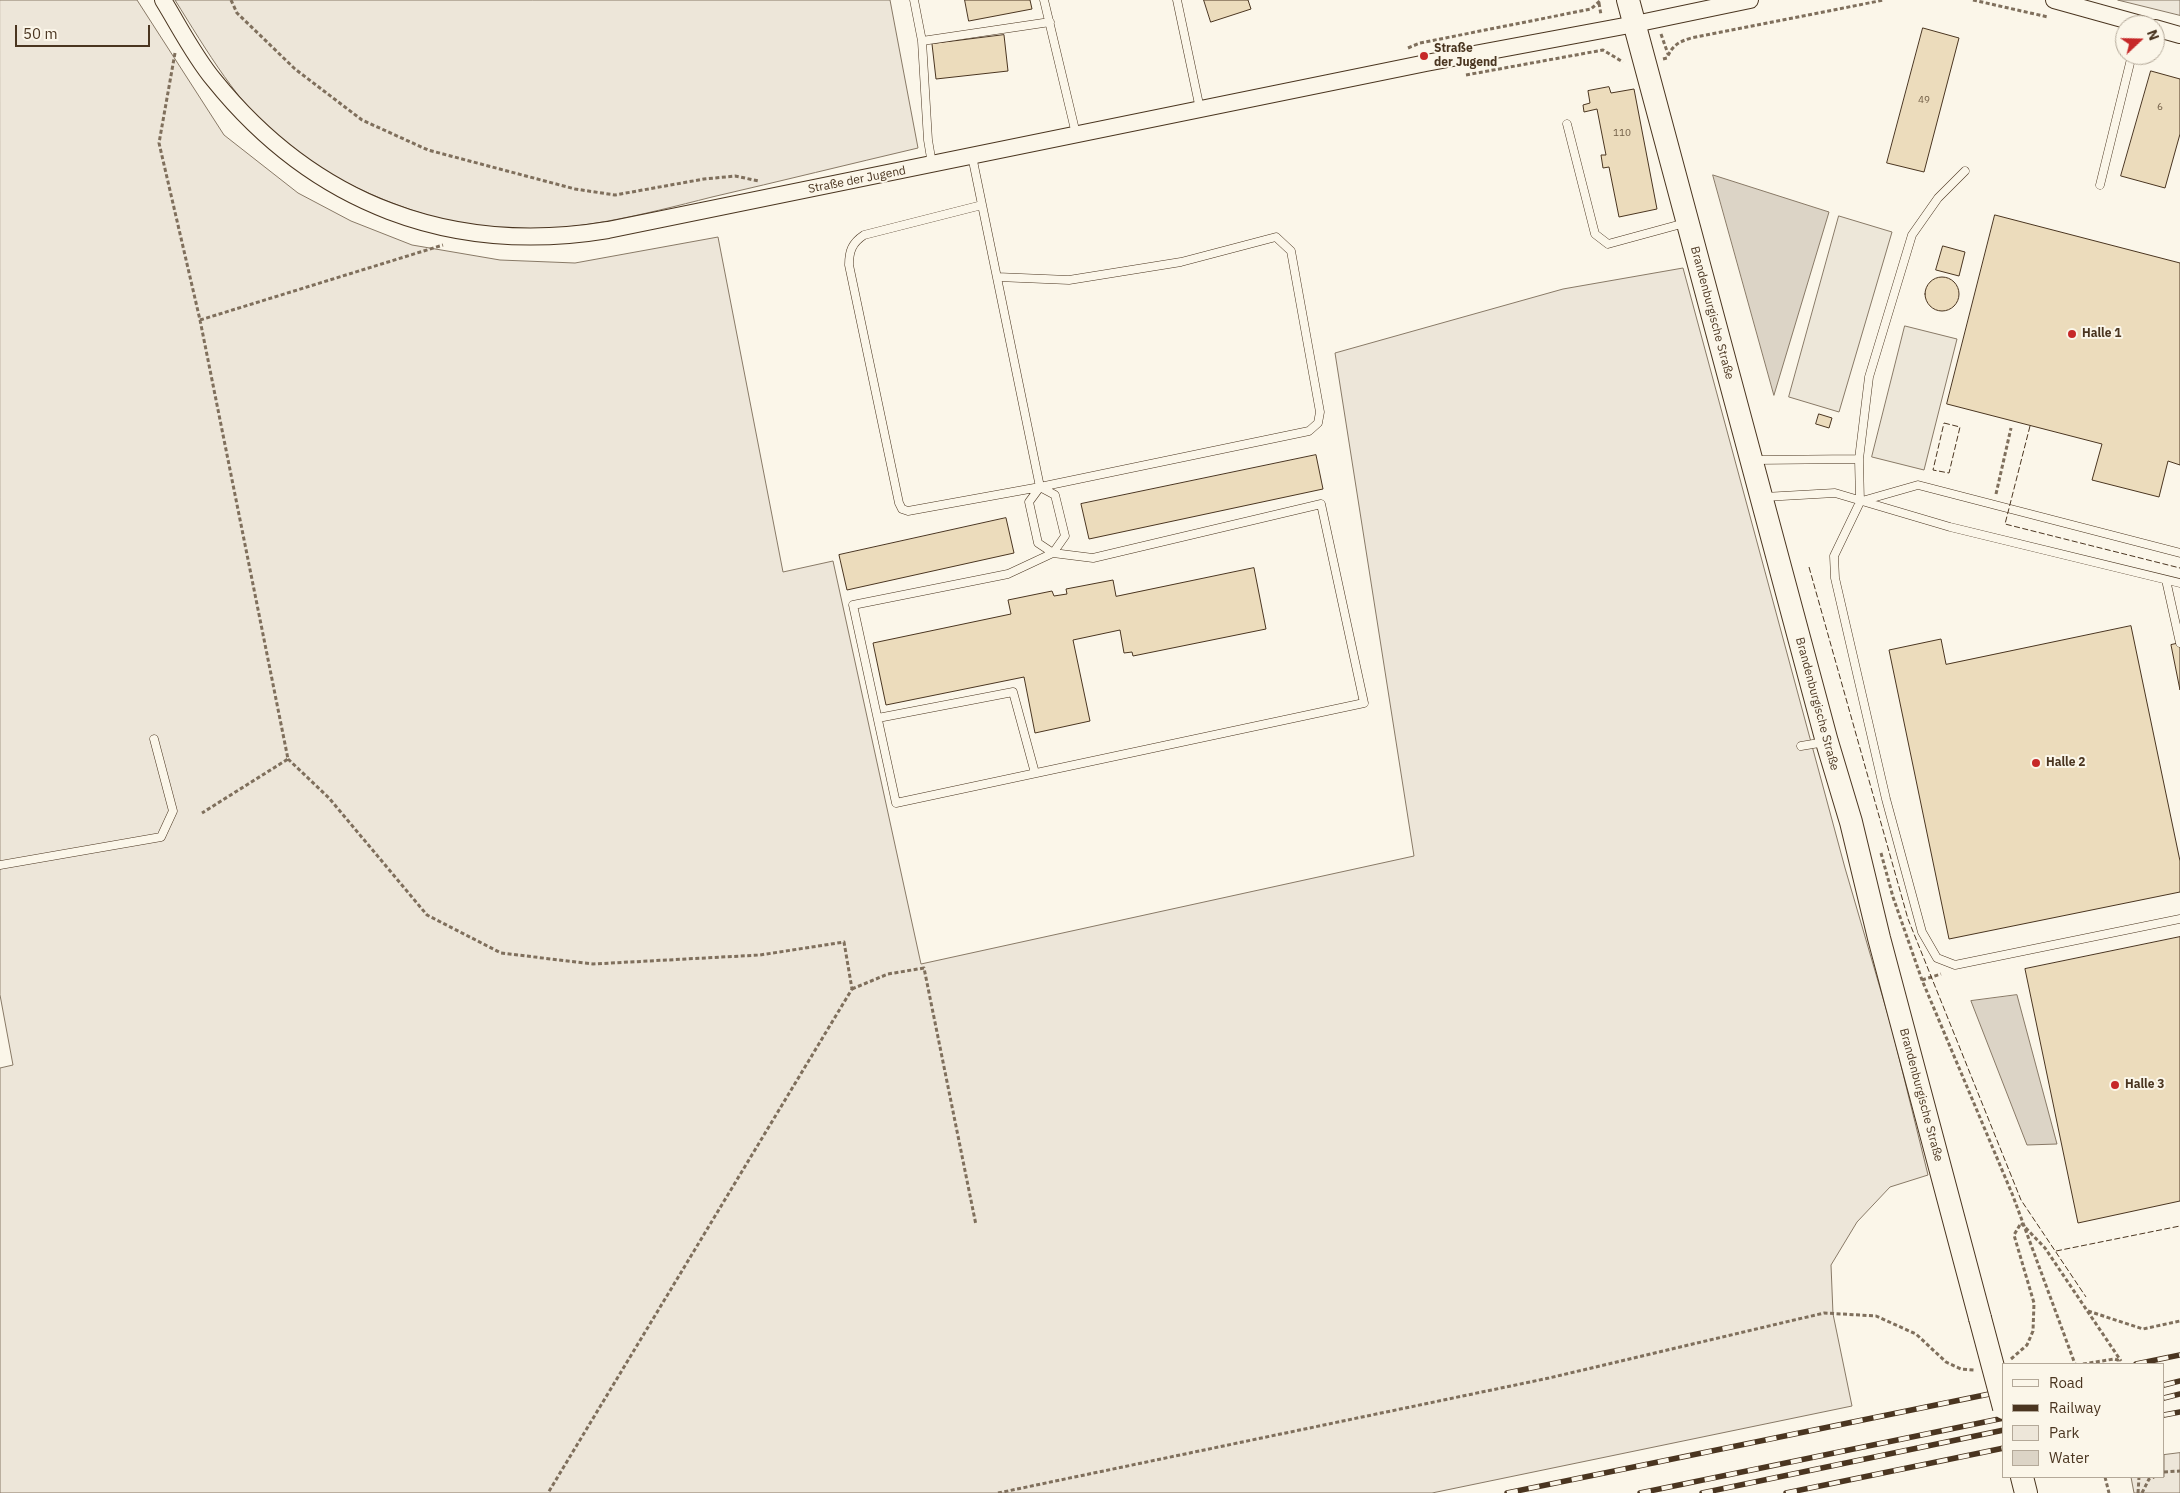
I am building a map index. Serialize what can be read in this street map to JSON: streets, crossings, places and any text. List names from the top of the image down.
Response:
{
  "streets": {
    "street": ["Straße der Jugend", "Brandenburgische Straße"]
  },
  "crossings": [
    ["Straße der Jugend", "Brandenburgische Straße"]
  ],
  "places": [
    "Straße der Jugend",
    "Halle 1",
    "Halle 2",
    "Halle 3"
  ],
  "house_numbers": ["49", "6", "110"],
  "legend": [
    "Road",
    "Railway",
    "Park",
    "Water"
  ],
  "scale_bar": "50 m",
  "north": "right"
}
